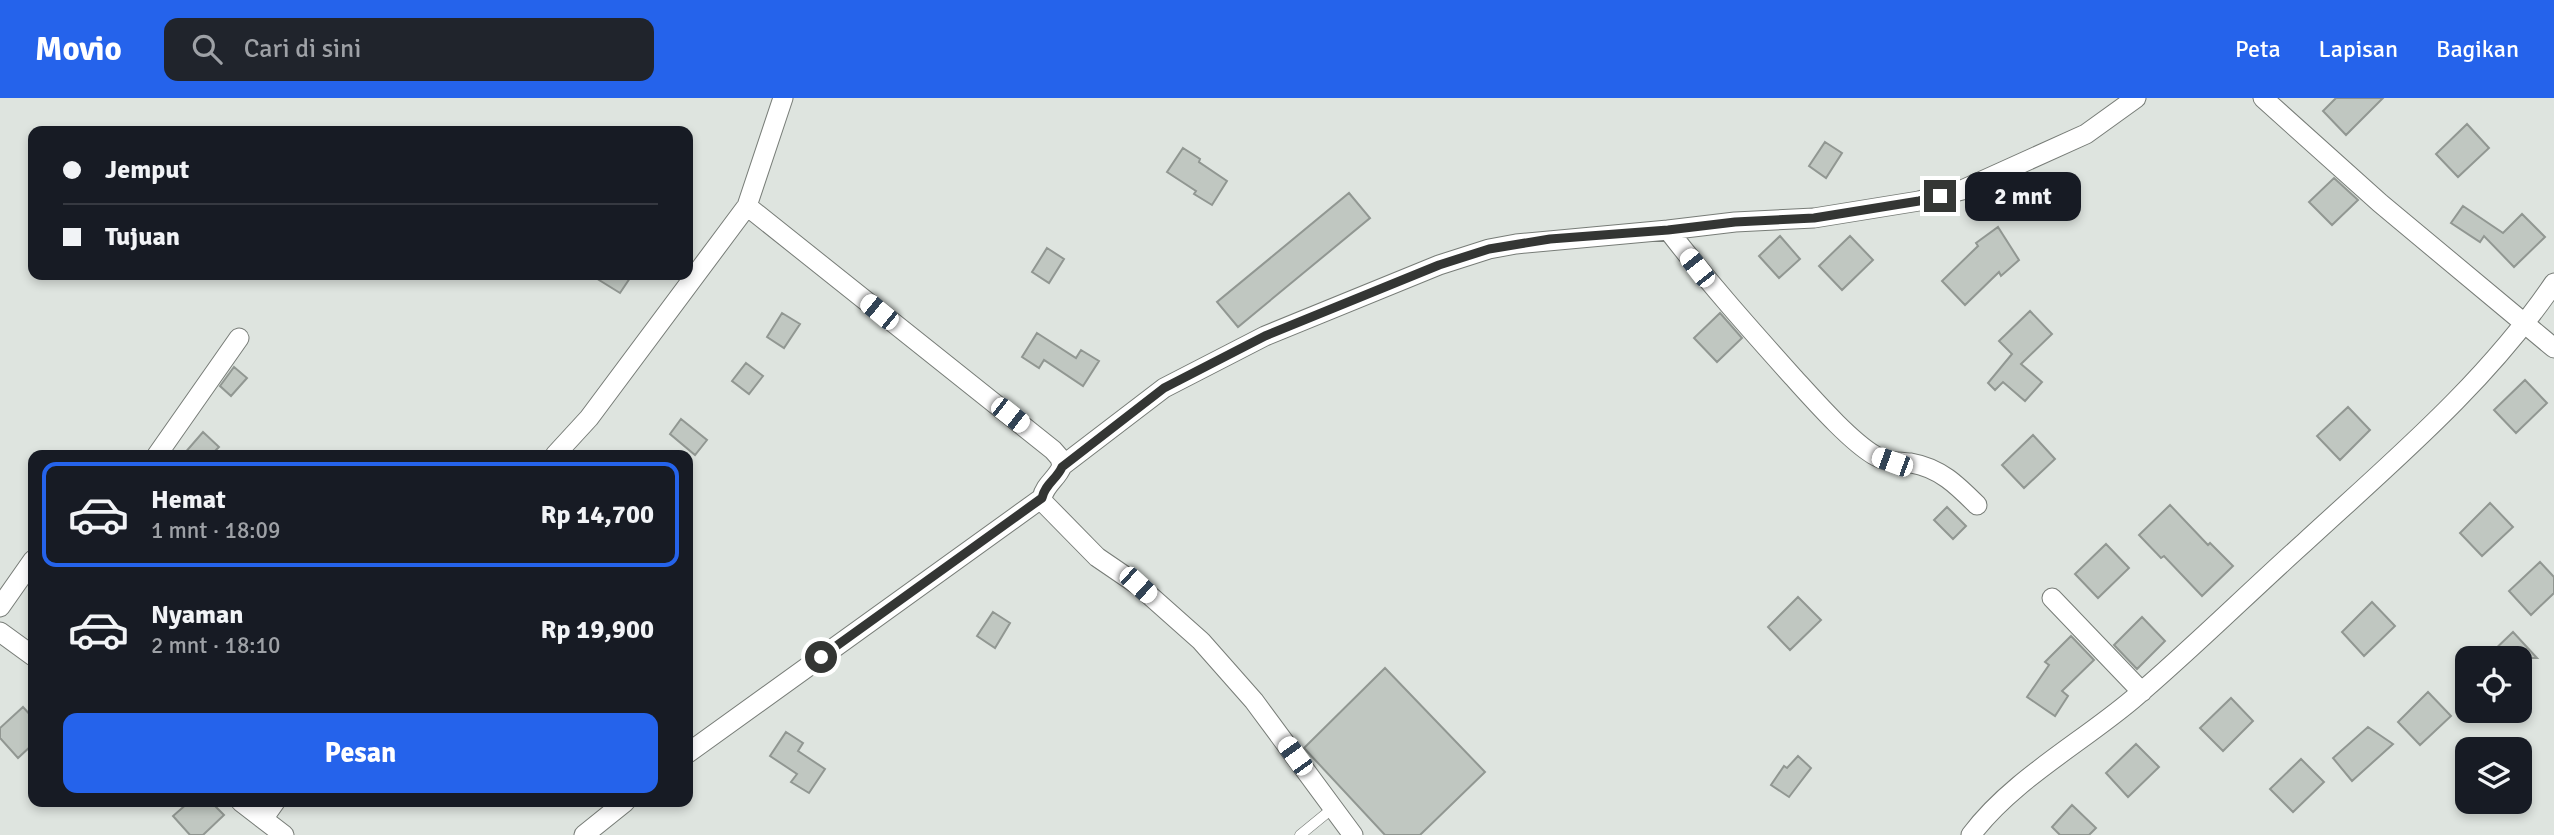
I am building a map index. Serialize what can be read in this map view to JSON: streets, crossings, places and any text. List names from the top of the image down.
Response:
{
  "page": {
    "header": "Movio",
    "search": "Cari di sini",
    "nav": ["Peta", "Lapisan", "Bagikan"],
    "banner": ["Jemput", "Tujuan"],
    "bubble": "2 mnt",
    "list": [
      {
        "name": "Hemat",
        "note": "1 mnt · 18:09",
        "value": "Rp 14,700"
      },
      {
        "name": "Nyaman",
        "note": "2 mnt · 18:10",
        "value": "Rp 19,900"
      }
    ],
    "buttons": "Pesan"
  }
}
